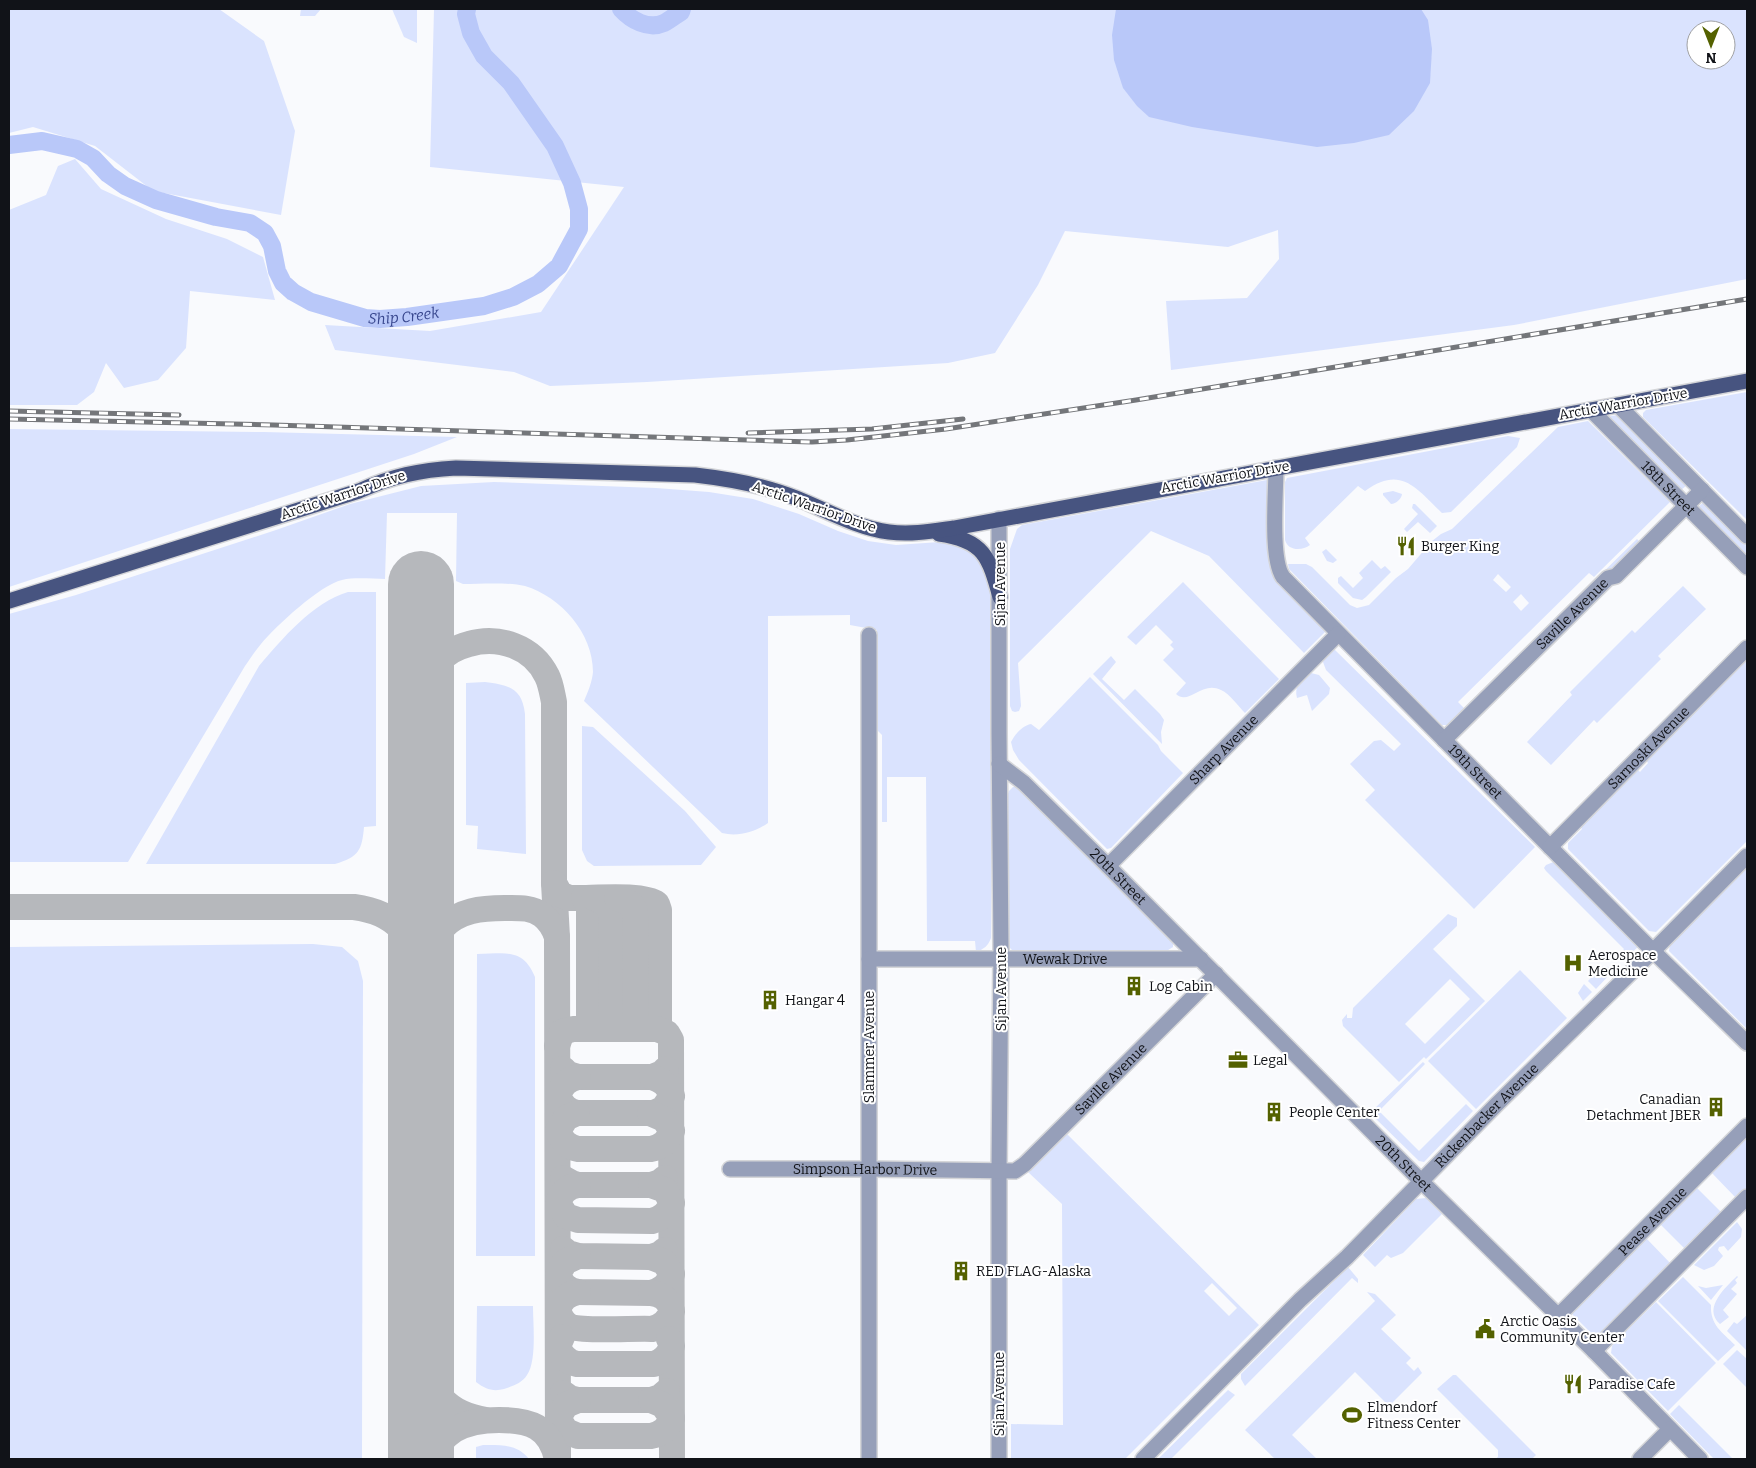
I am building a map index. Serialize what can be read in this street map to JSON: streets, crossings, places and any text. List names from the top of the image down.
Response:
{
  "streets": {
    "main road": ["Arctic Warrior Drive"],
    "street": [
      "18th Street",
      "Sijan Avenue",
      "Saville Avenue",
      "Sarnoski Avenue",
      "Sharp Avenue",
      "19th Street",
      "20th Street",
      "Wewak Drive",
      "Slammer Avenue",
      "Rickenbacker Avenue",
      "Simpson Harbor Drive",
      "Pease Avenue"
    ]
  },
  "crossings": [
    ["Arctic Warrior Drive", "18th Street"],
    ["Arctic Warrior Drive", "Sijan Avenue"],
    ["Arctic Warrior Drive", "19th Street"],
    ["18th Street", "Saville Avenue"],
    ["Sijan Avenue", "Saville Avenue"],
    ["Sijan Avenue", "20th Street"],
    ["Sijan Avenue", "Wewak Drive"],
    ["Sijan Avenue", "Simpson Harbor Drive"],
    ["Saville Avenue", "19th Street"],
    ["Saville Avenue", "20th Street"],
    ["Saville Avenue", "Simpson Harbor Drive"],
    ["Sarnoski Avenue", "19th Street"],
    ["Sharp Avenue", "19th Street"],
    ["Sharp Avenue", "20th Street"],
    ["19th Street", "Rickenbacker Avenue"],
    ["20th Street", "Wewak Drive"],
    ["20th Street", "Rickenbacker Avenue"],
    ["20th Street", "Pease Avenue"],
    ["Wewak Drive", "Slammer Avenue"],
    ["Slammer Avenue", "Simpson Harbor Drive"]
  ],
  "water": ["Ship Creek"],
  "places": {
    "restaurant": ["Burger King", "Paradise Cafe"],
    "hospital": ["Aerospace Medicine"],
    "building": [
      "Log Cabin",
      "Hangar 4",
      "Canadian Detachment JBER",
      "People Center",
      "RED FLAG-Alaska"
    ],
    "office": ["Legal"],
    "public building": ["Arctic Oasis Community Center"],
    "sports": ["Elmendorf Fitness Center"]
  },
  "north": "bottom"
}
